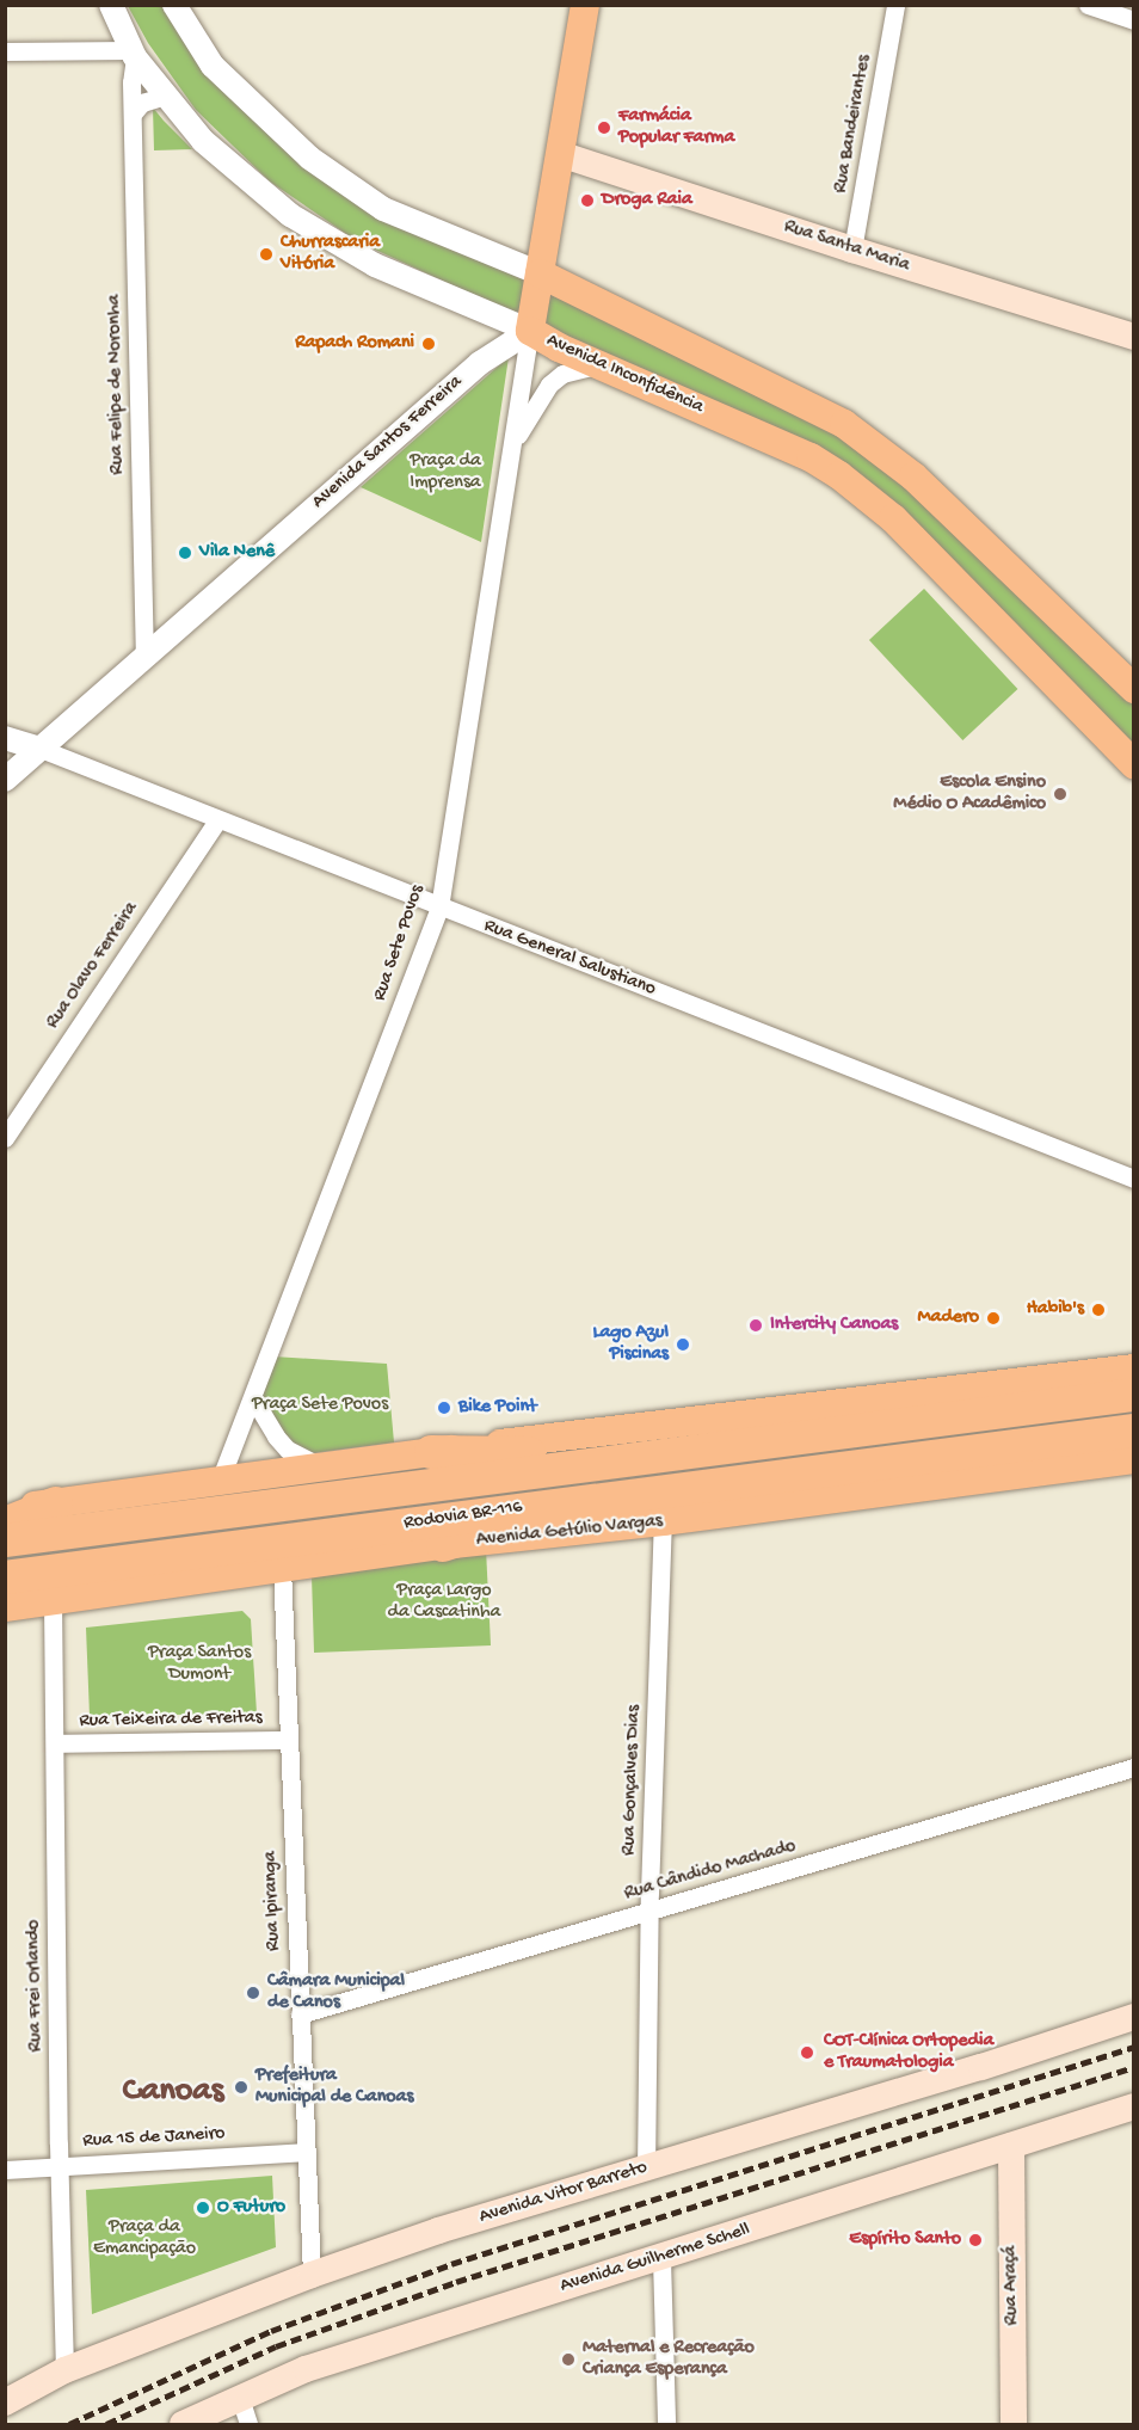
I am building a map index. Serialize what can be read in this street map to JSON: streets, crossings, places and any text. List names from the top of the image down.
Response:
{
  "streets": {
    "highway": ["Rodovia BR-116"],
    "main road": [
      "Rua Santa Maria",
      "Avenida Inconfidência",
      "Avenida Getúlio Vargas",
      "Avenida Vitor Barreto",
      "Avenida Guilherme Schell",
      "Rua Araçá"
    ],
    "street": [
      "Rua Bandeirantes",
      "Rua Felipe de Noronha",
      "Avenida Santos Ferreira",
      "Rua Sete Povos",
      "Rua General Salustiano",
      "Rua Olavo Ferreira",
      "Rua Teixeira de Freitas",
      "Rua Gonçalves Dias",
      "Rua Cândido Machado",
      "Rua Ipiranga",
      "Rua Frei Orlando",
      "Rua 15 de Janeiro"
    ]
  },
  "crossings": [
    ["Rua Bandeirantes", "Rua Santa Maria"],
    ["Avenida Inconfidência", "Rua Felipe de Noronha"],
    ["Avenida Inconfidência", "Avenida Santos Ferreira"],
    ["Avenida Inconfidência", "Rua Sete Povos"],
    ["Rua Felipe de Noronha", "Avenida Santos Ferreira"],
    ["Avenida Santos Ferreira", "Rua Sete Povos"],
    ["Avenida Santos Ferreira", "Rua General Salustiano"],
    ["Rua Sete Povos", "Rua General Salustiano"],
    ["Rua General Salustiano", "Rua Olavo Ferreira"],
    ["Avenida Getúlio Vargas", "Rua Gonçalves Dias"],
    ["Avenida Getúlio Vargas", "Rua Ipiranga"],
    ["Avenida Getúlio Vargas", "Rua Frei Orlando"],
    ["Rua Teixeira de Freitas", "Rua Ipiranga"],
    ["Rua Teixeira de Freitas", "Rua Frei Orlando"],
    ["Rua Gonçalves Dias", "Rua Cândido Machado"],
    ["Rua Gonçalves Dias", "Avenida Vitor Barreto"],
    ["Rua Cândido Machado", "Rua Ipiranga"],
    ["Rua Ipiranga", "Rua 15 de Janeiro"],
    ["Rua Ipiranga", "Avenida Vitor Barreto"],
    ["Rua Frei Orlando", "Rua 15 de Janeiro"],
    ["Rua Frei Orlando", "Avenida Vitor Barreto"],
    ["Avenida Guilherme Schell", "Rua Araçá"]
  ],
  "districts": ["Canoas"],
  "parks": [
    "Praça da Imprensa",
    "Praça Sete Povos",
    "Praça Largo da Cascatinha",
    "Praça Santos Dumont",
    "Praça da Emancipação"
  ],
  "places": [
    "Farmácia Popular Farma",
    "Droga Raia",
    "Churrascaria Vitória",
    "Rapach Romani",
    "Vila Nenê",
    "Escola Ensino Médio O Acadêmico",
    "Habib's",
    "Madero",
    "Intercity Canoas",
    "Lago Azul Piscinas",
    "Bike Point",
    "Câmara Municipal de Canos",
    "COT-Clínica Ortopedia e Traumatologia",
    "Prefeitura Municipal de Canoas",
    "O Futuro",
    "Espírito Santo",
    "Maternal e Recreação Criança Esperança"
  ]
}
